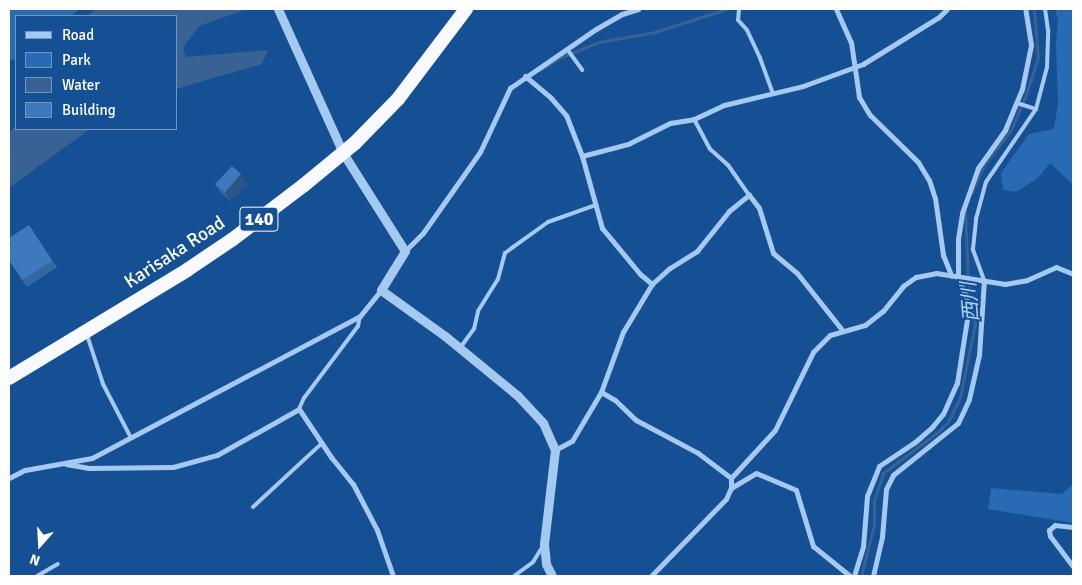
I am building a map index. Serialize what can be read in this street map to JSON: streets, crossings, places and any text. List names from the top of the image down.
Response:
{
  "streets": {
    "highway": ["140", "Karisaka Road"]
  },
  "water": ["西川"],
  "legend": [
    "Road",
    "Park",
    "Water",
    "Building"
  ],
  "north": "bottom"
}
